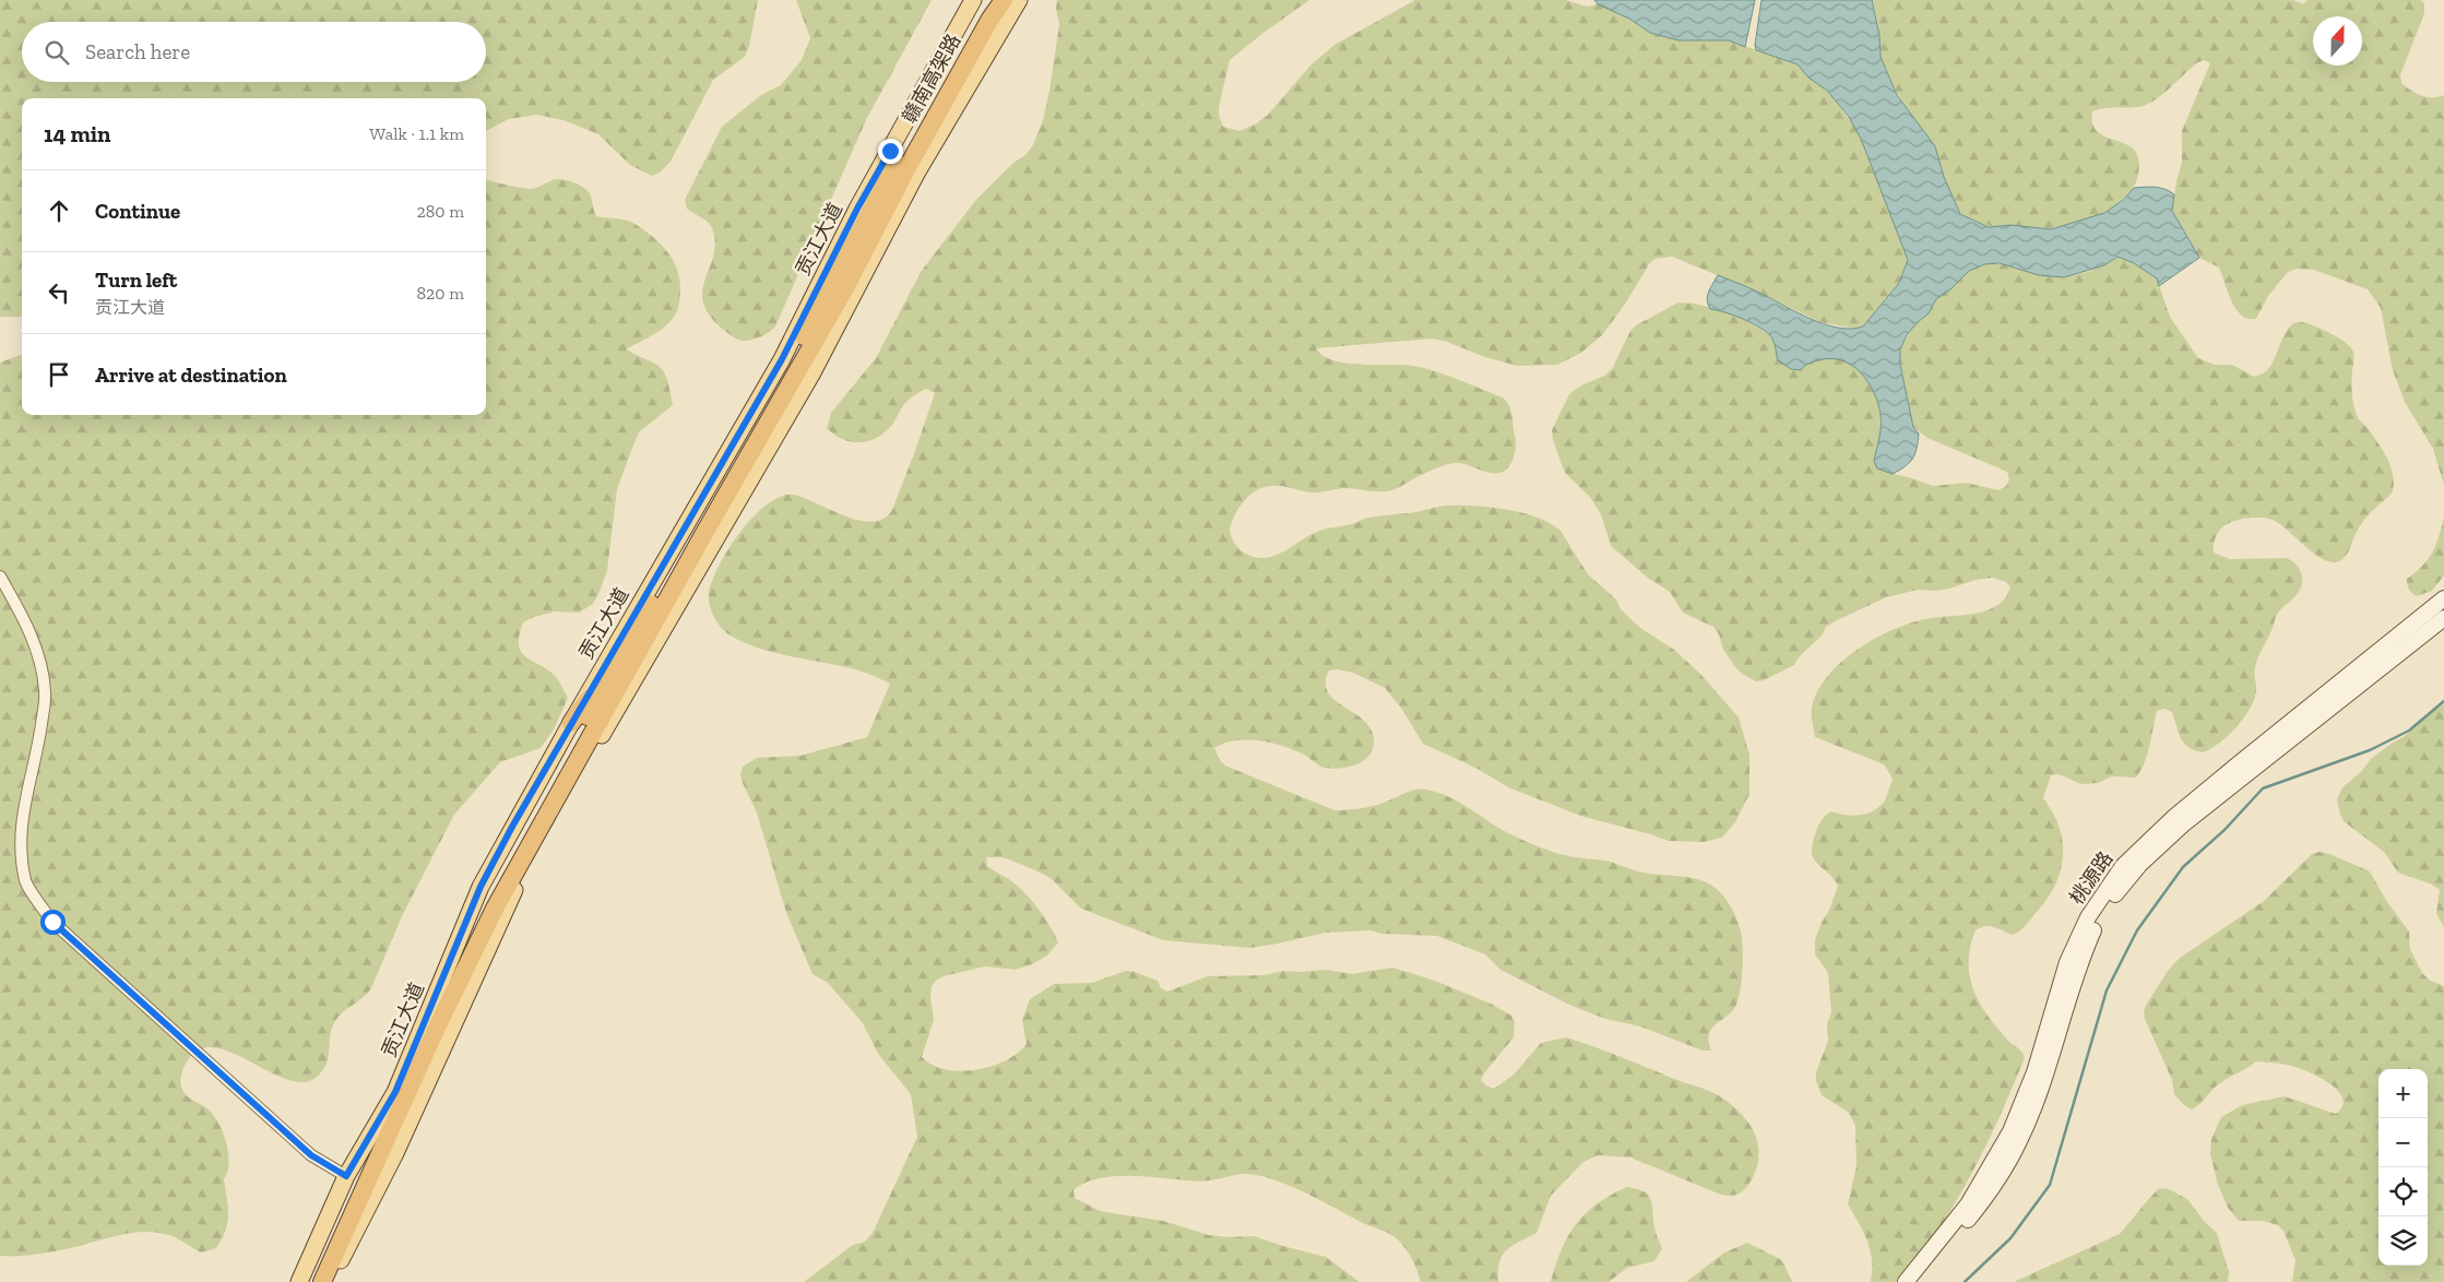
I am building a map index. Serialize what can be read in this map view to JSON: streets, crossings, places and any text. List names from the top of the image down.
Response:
{
  "streets": {
    "highway": ["赣南高架路"],
    "main road": ["贡江大道", "桃源路"]
  },
  "north": "top",
  "page": {
    "search": "Search here",
    "heading": ["14 min", "Walk · 1.1 km"],
    "list": [
      ["Continue", "280 m"],
      ["Turn left", "贡江大道", "820 m"],
      "Arrive at destination"
    ],
    "map_buttons": ["+", "−"]
  }
}
